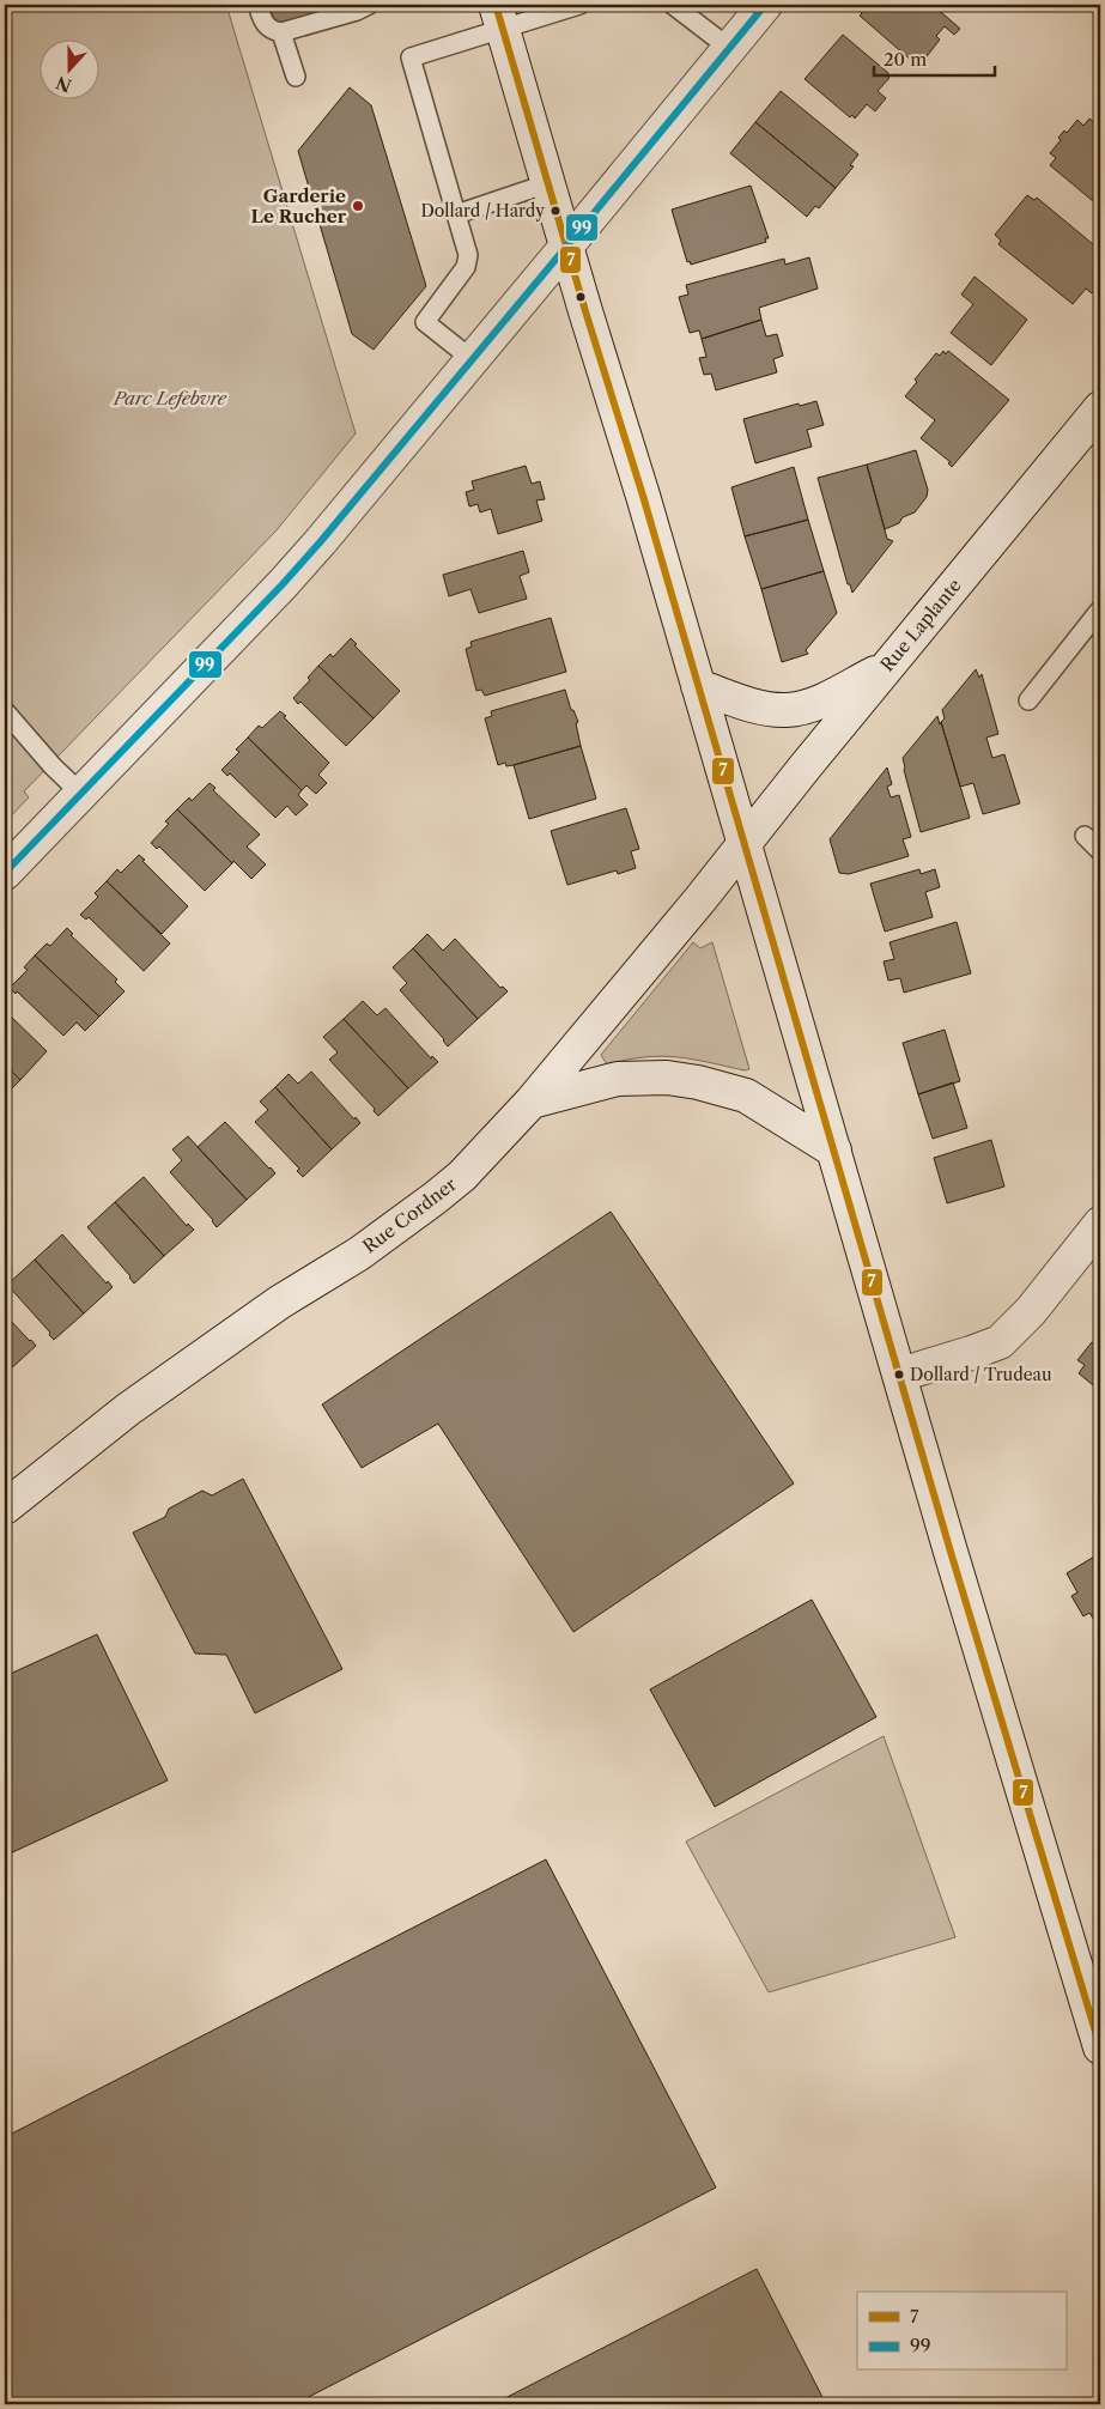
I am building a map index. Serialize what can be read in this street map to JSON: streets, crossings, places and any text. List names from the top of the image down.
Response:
{
  "streets": {
    "street": ["Rue Laplante", "Rue Cordner"]
  },
  "crossings": [
    ["Rue Laplante", "Rue Cordner"]
  ],
  "parks": ["Parc Lefebvre"],
  "places": ["Garderie Le Rucher", "Dollard / Hardy", "Dollard / Trudeau"],
  "lines": ["transit line 7", "transit line 99"],
  "legend": ["7", "99"],
  "scale_bar": "20 m",
  "north": "bottom"
}
